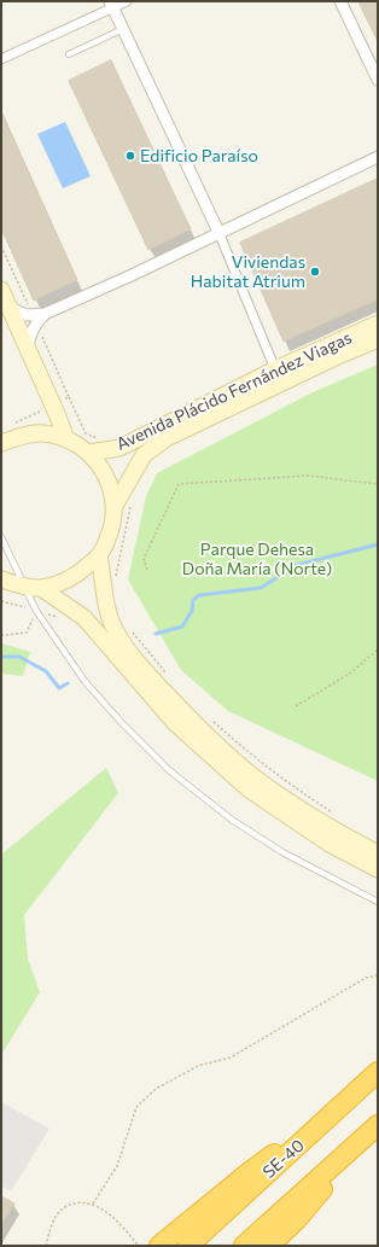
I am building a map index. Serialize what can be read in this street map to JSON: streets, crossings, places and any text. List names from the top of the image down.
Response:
{
  "streets": {
    "highway": ["SE-40"],
    "main road": ["Avenida Plácido Fernández Viagas"]
  },
  "parks": ["Parque Dehesa Doña María (Norte)"],
  "places": ["Edificio Paraíso", "Viviendas Habitat Atrium"]
}
